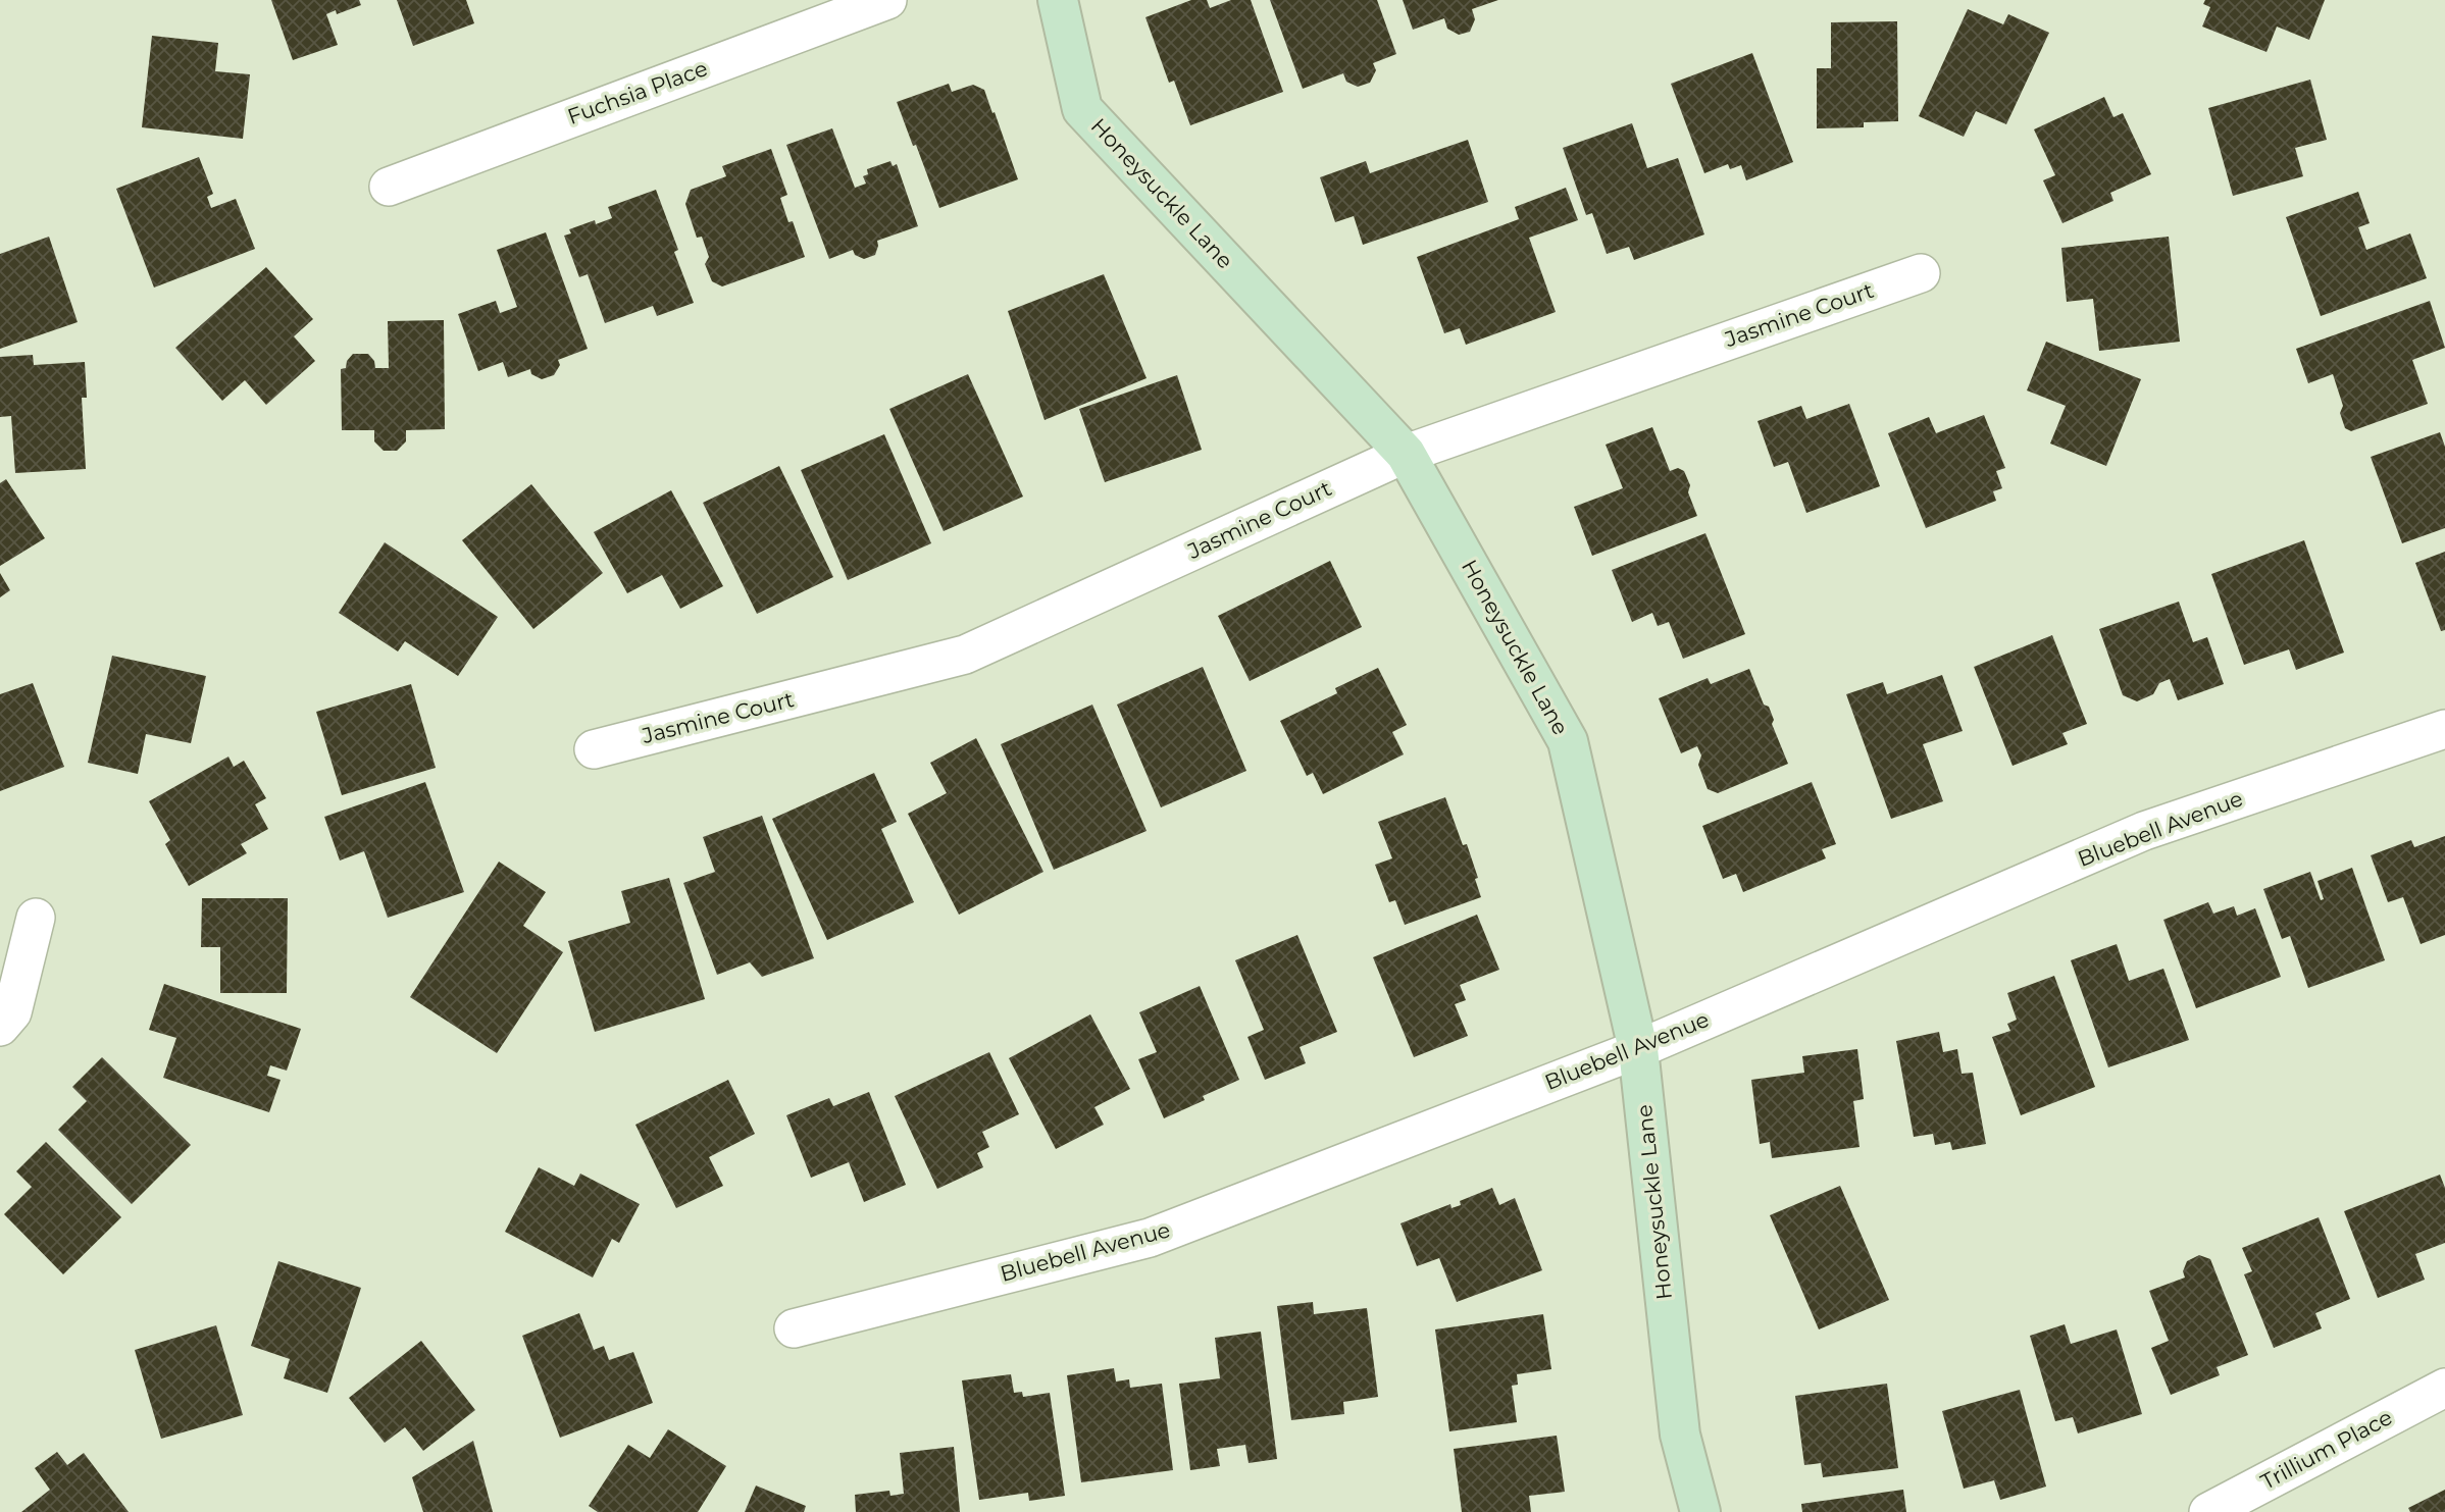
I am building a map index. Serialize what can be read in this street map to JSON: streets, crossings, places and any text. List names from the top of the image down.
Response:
{
  "streets": {
    "street": [
      "Fuchsia Place",
      "Honeysuckle Lane",
      "Jasmine Court",
      "Bluebell Avenue",
      "Trillium Place"
    ]
  },
  "crossings": [
    ["Honeysuckle Lane", "Jasmine Court"],
    ["Honeysuckle Lane", "Bluebell Avenue"]
  ]
}
